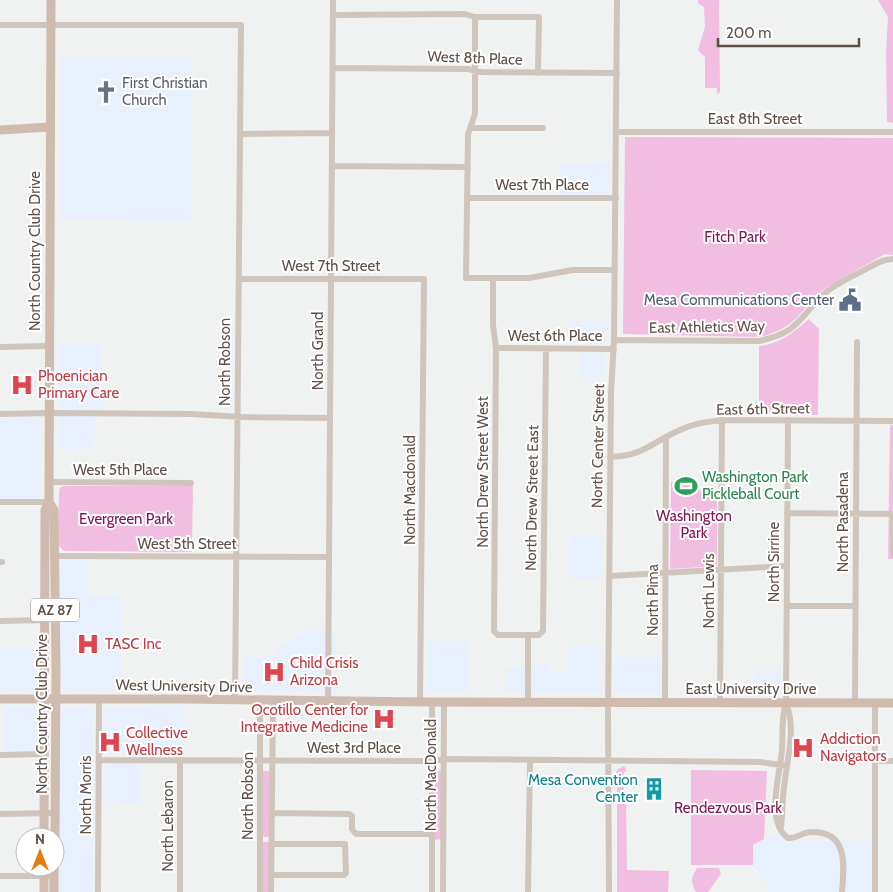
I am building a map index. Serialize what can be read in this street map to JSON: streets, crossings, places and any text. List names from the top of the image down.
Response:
{
  "streets": {
    "main road": [
      "North Country Club Drive",
      "AZ 87",
      "West University Drive",
      "East University Drive"
    ],
    "street": [
      "West 8th Place",
      "East 8th Street",
      "West 7th Place",
      "West 7th Street",
      "East Athletics Way",
      "West 6th Place",
      "North Grand",
      "North Robson",
      "East 6th Street",
      "North Center Street",
      "West 5th Place",
      "North Drew Street West",
      "North Macdonald",
      "North Drew Street East",
      "North Pasadena",
      "West 5th Street",
      "North Sirrine",
      "North Lewis",
      "North Pima",
      "West 3rd Place",
      "North MacDonald",
      "North Morris",
      "North Lebaron"
    ]
  },
  "crossings": [
    ["West 8th Place", "North Grand"],
    ["West 8th Place", "North Center Street"],
    ["East 8th Street", "North Center Street"],
    ["West 7th Place", "North Center Street"],
    ["North Country Club Drive", "North Robson"],
    ["North Country Club Drive", "West 5th Place"],
    ["North Country Club Drive", "West 5th Street"],
    ["North Country Club Drive", "West University Drive"],
    ["West 7th Street", "North Grand"],
    ["West 7th Street", "North Robson"],
    ["West 7th Street", "North Macdonald"],
    ["East Athletics Way", "North Center Street"],
    ["West 6th Place", "North Center Street"],
    ["West 6th Place", "North Drew Street West"],
    ["West 6th Place", "North Drew Street East"],
    ["North Grand", "West 5th Street"],
    ["North Grand", "West University Drive"],
    ["North Robson", "West 5th Street"],
    ["North Robson", "West University Drive"],
    ["North Robson", "West 3rd Place"],
    ["East 6th Street", "North Center Street"],
    ["East 6th Street", "North Pasadena"],
    ["East 6th Street", "North Sirrine"],
    ["East 6th Street", "North Lewis"],
    ["East 6th Street", "North Pima"],
    ["North Center Street", "West University Drive"],
    ["North Center Street", "East University Drive"],
    ["North Center Street", "West 3rd Place"],
    ["North Drew Street West", "North Drew Street East"],
    ["North Macdonald", "West University Drive"],
    ["North Pasadena", "East University Drive"],
    ["North Sirrine", "East University Drive"],
    ["North Sirrine", "West 3rd Place"],
    ["North Lewis", "East University Drive"],
    ["North Pima", "East University Drive"],
    ["West University Drive", "East University Drive"],
    ["West University Drive", "North MacDonald"],
    ["West University Drive", "North Morris"],
    ["West 3rd Place", "North MacDonald"],
    ["West 3rd Place", "North Morris"],
    ["West 3rd Place", "North Lebaron"]
  ],
  "parks": [
    "Fitch Park",
    "Washington Park",
    "Evergreen Park",
    "Rendezvous Park"
  ],
  "places": {
    "church": ["First Christian Church"],
    "public building": ["Mesa Communications Center"],
    "hospital": [
      "Phoenician Primary Care",
      "TASC Inc",
      "Child Crisis Arizona",
      "Ocotillo Center for Integrative Medicine",
      "Collective Wellness",
      "Addiction Navigators"
    ],
    "sports": ["Washington Park Pickleball Court"],
    "building": ["Mesa Convention Center"]
  },
  "scale_bar": "200 m",
  "north": "top"
}
